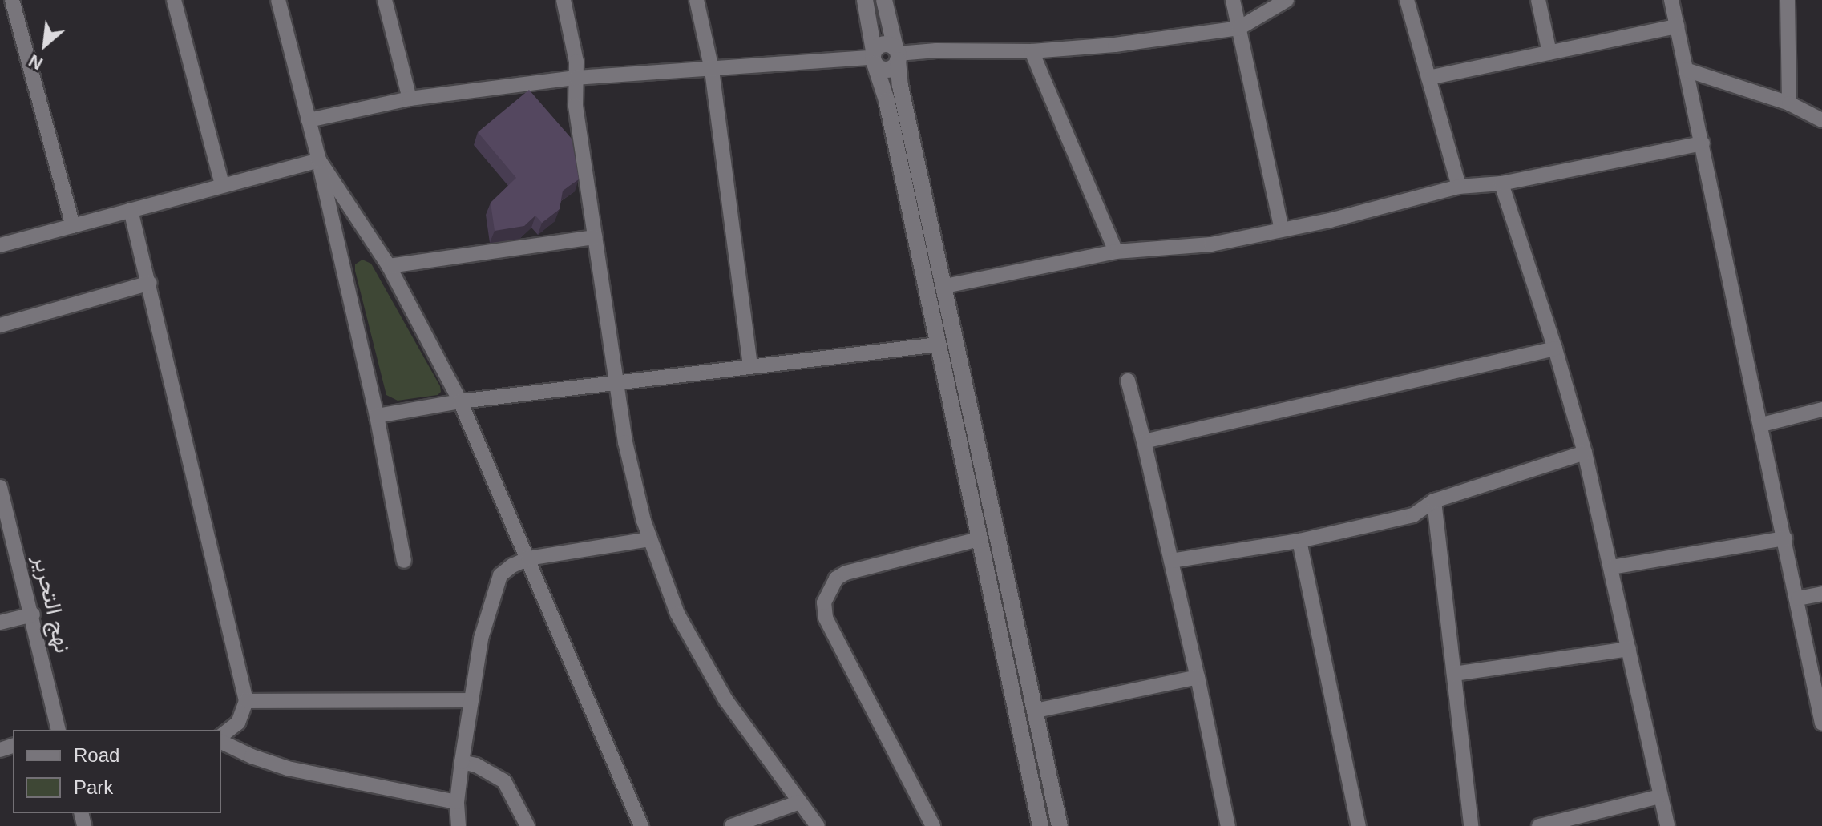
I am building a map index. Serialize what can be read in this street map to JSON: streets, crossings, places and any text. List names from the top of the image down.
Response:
{
  "streets": {
    "street": ["نهج التحرير"]
  },
  "legend": ["Road", "Park"],
  "north": "bottom left"
}
